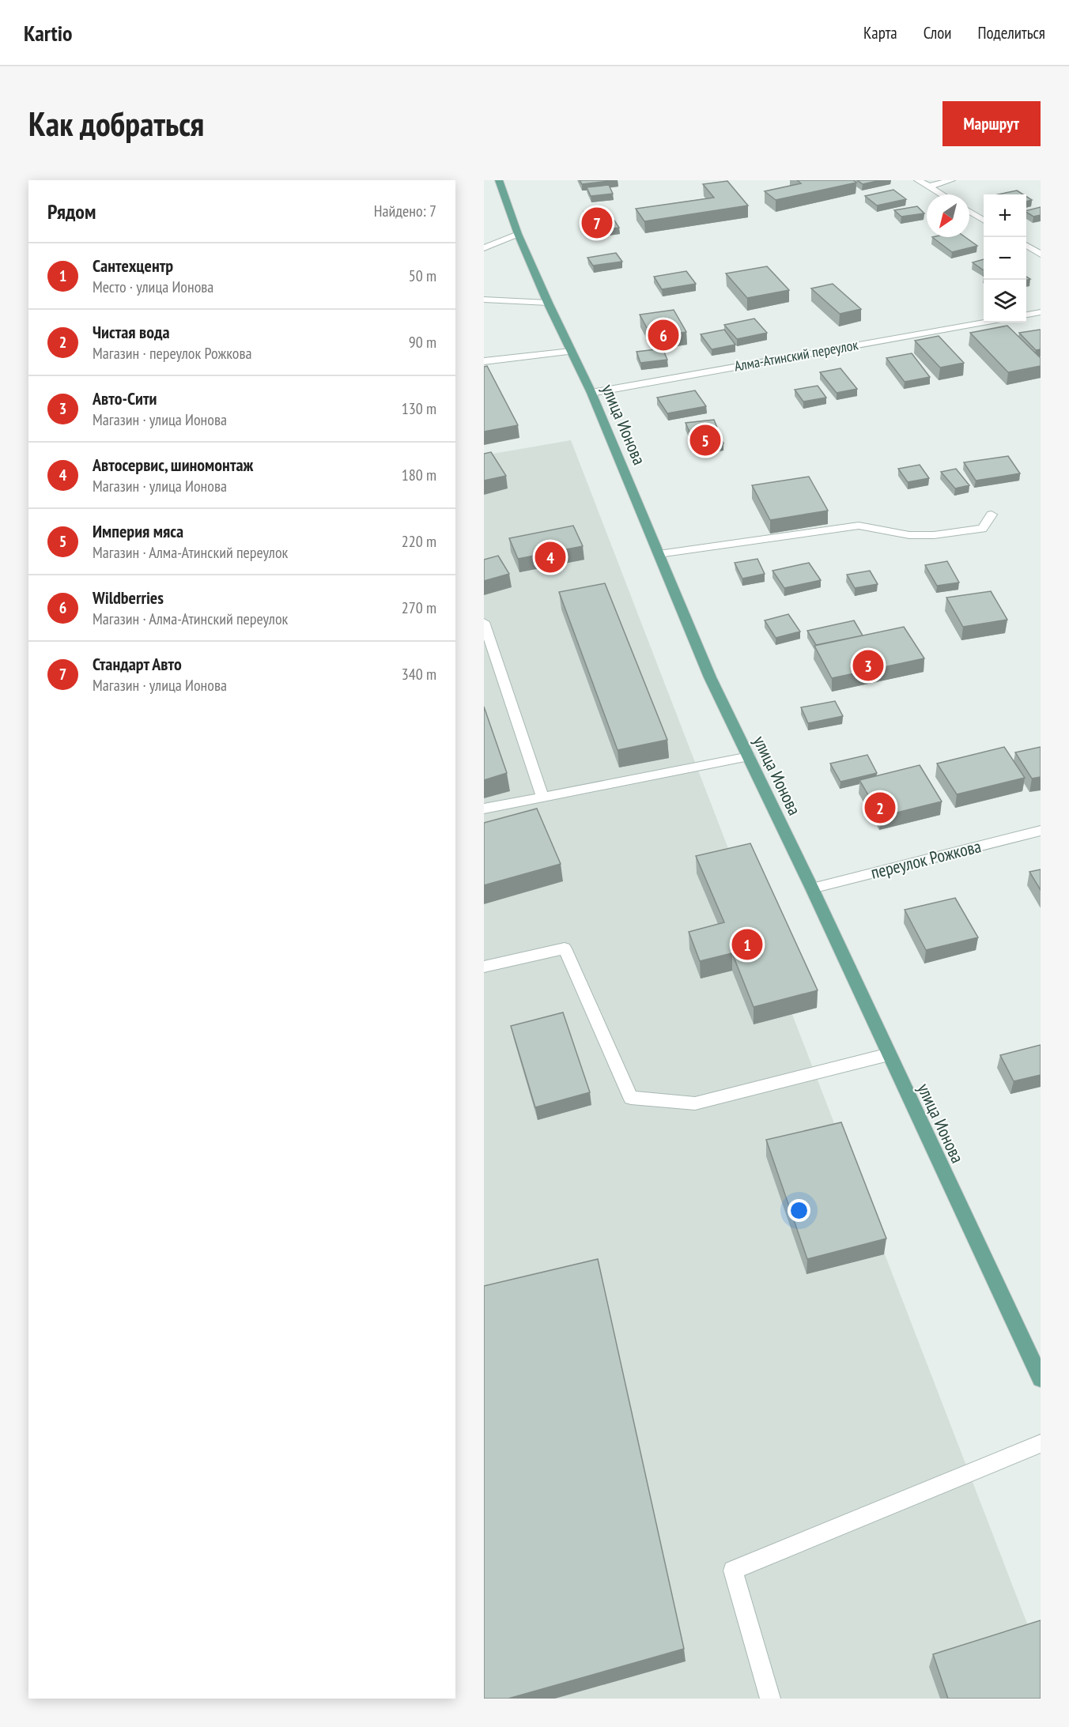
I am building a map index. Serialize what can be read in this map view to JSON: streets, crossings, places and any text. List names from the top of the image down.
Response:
{
  "streets": {
    "main road": ["улица Ионова"],
    "street": ["Алма-Атинский переулок", "переулок Рожкова"]
  },
  "crossings": [
    ["Алма-Атинский переулок", "улица Ионова"],
    ["улица Ионова", "переулок Рожкова"]
  ],
  "north": "bottom left",
  "page": {
    "header": "Kartio",
    "nav": ["Карта", "Слои", "Поделиться"],
    "buttons": "Маршрут",
    "title": "Как добраться",
    "heading": ["Рядом", "Найдено: 7"],
    "map_buttons": ["+", "−"],
    "pins": [
      "7",
      "6",
      "5",
      "4",
      "3",
      "2",
      "1"
    ],
    "list": [
      {
        "mark": "1",
        "name": "Сантехцентр",
        "note": "Место · улица Ионова",
        "value": "50 m"
      },
      {
        "mark": "2",
        "name": "Чистая вода",
        "note": "Магазин · переулок Рожкова",
        "value": "90 m"
      },
      {
        "mark": "3",
        "name": "Авто-Сити",
        "note": "Магазин · улица Ионова",
        "value": "130 m"
      },
      {
        "mark": "4",
        "name": "Автосервис, шиномонтаж",
        "note": "Магазин · улица Ионова",
        "value": "180 m"
      },
      {
        "mark": "5",
        "name": "Империя мяса",
        "note": "Магазин · Алма-Атинский переулок",
        "value": "220 m"
      },
      {
        "mark": "6",
        "name": "Wildberries",
        "note": "Магазин · Алма-Атинский переулок",
        "value": "270 m"
      },
      {
        "mark": "7",
        "name": "Стандарт Авто",
        "note": "Магазин · улица Ионова",
        "value": "340 m"
      }
    ]
  }
}
